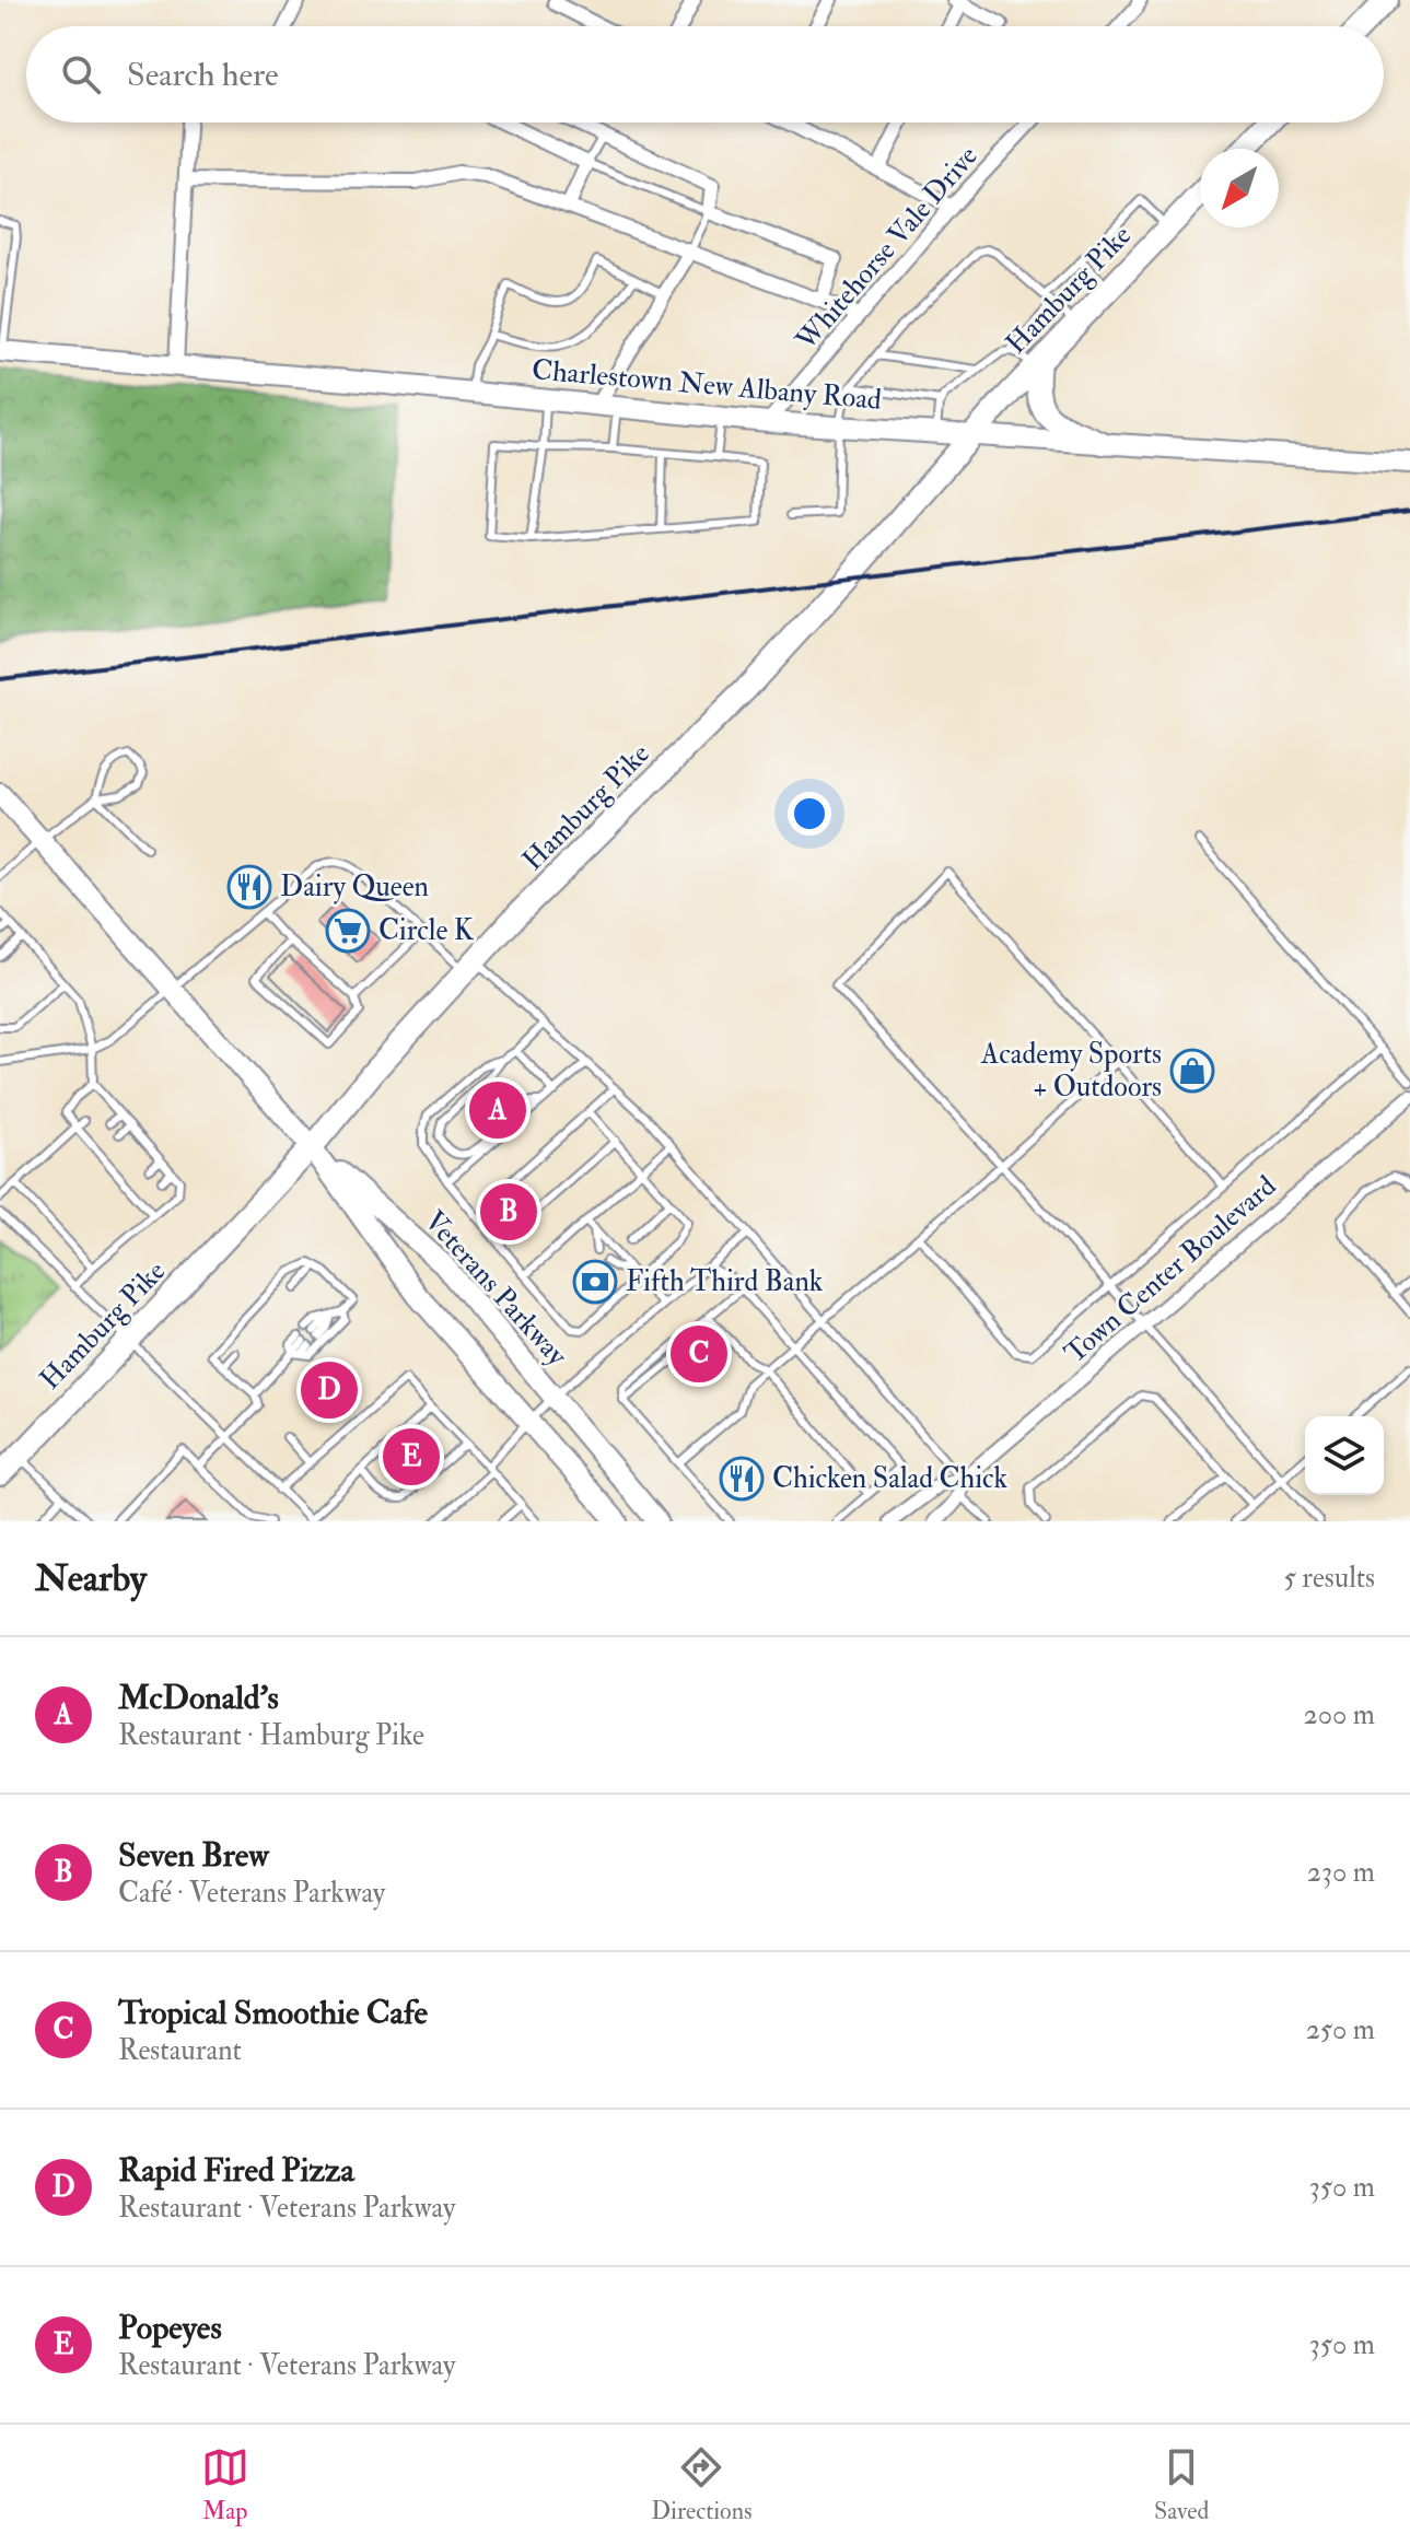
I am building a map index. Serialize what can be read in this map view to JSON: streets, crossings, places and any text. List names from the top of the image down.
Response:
{
  "streets": {
    "main road": ["Hamburg Pike", "Charlestown New Albany Road", "Veterans Parkway"],
    "street": ["Whitehorse Vale Drive", "Town Center Boulevard"]
  },
  "crossings": [
    ["Whitehorse Vale Drive", "Charlestown New Albany Road"],
    ["Hamburg Pike", "Charlestown New Albany Road"],
    ["Hamburg Pike", "Veterans Parkway"]
  ],
  "places": {
    "restaurant": ["Dairy Queen", "Chicken Salad Chick"],
    "supermarket": ["Circle K"],
    "shop": ["Academy Sports + Outdoors"],
    "bank": ["Fifth Third Bank"]
  },
  "north": "bottom left",
  "page": {
    "search": "Search here",
    "pins": [
      "A",
      "B",
      "C",
      "D",
      "E"
    ],
    "heading": ["Nearby", "5 results"],
    "list": [
      {
        "mark": "A",
        "name": "McDonald's",
        "note": "Restaurant · Hamburg Pike",
        "value": "200 m"
      },
      {
        "mark": "B",
        "name": "Seven Brew",
        "note": "Café · Veterans Parkway",
        "value": "230 m"
      },
      {
        "mark": "C",
        "name": "Tropical Smoothie Cafe",
        "note": "Restaurant",
        "value": "250 m"
      },
      {
        "mark": "D",
        "name": "Rapid Fired Pizza",
        "note": "Restaurant · Veterans Parkway",
        "value": "350 m"
      },
      {
        "mark": "E",
        "name": "Popeyes",
        "note": "Restaurant · Veterans Parkway",
        "value": "350 m"
      }
    ],
    "nav": ["Map", "Directions", "Saved"]
  }
}
